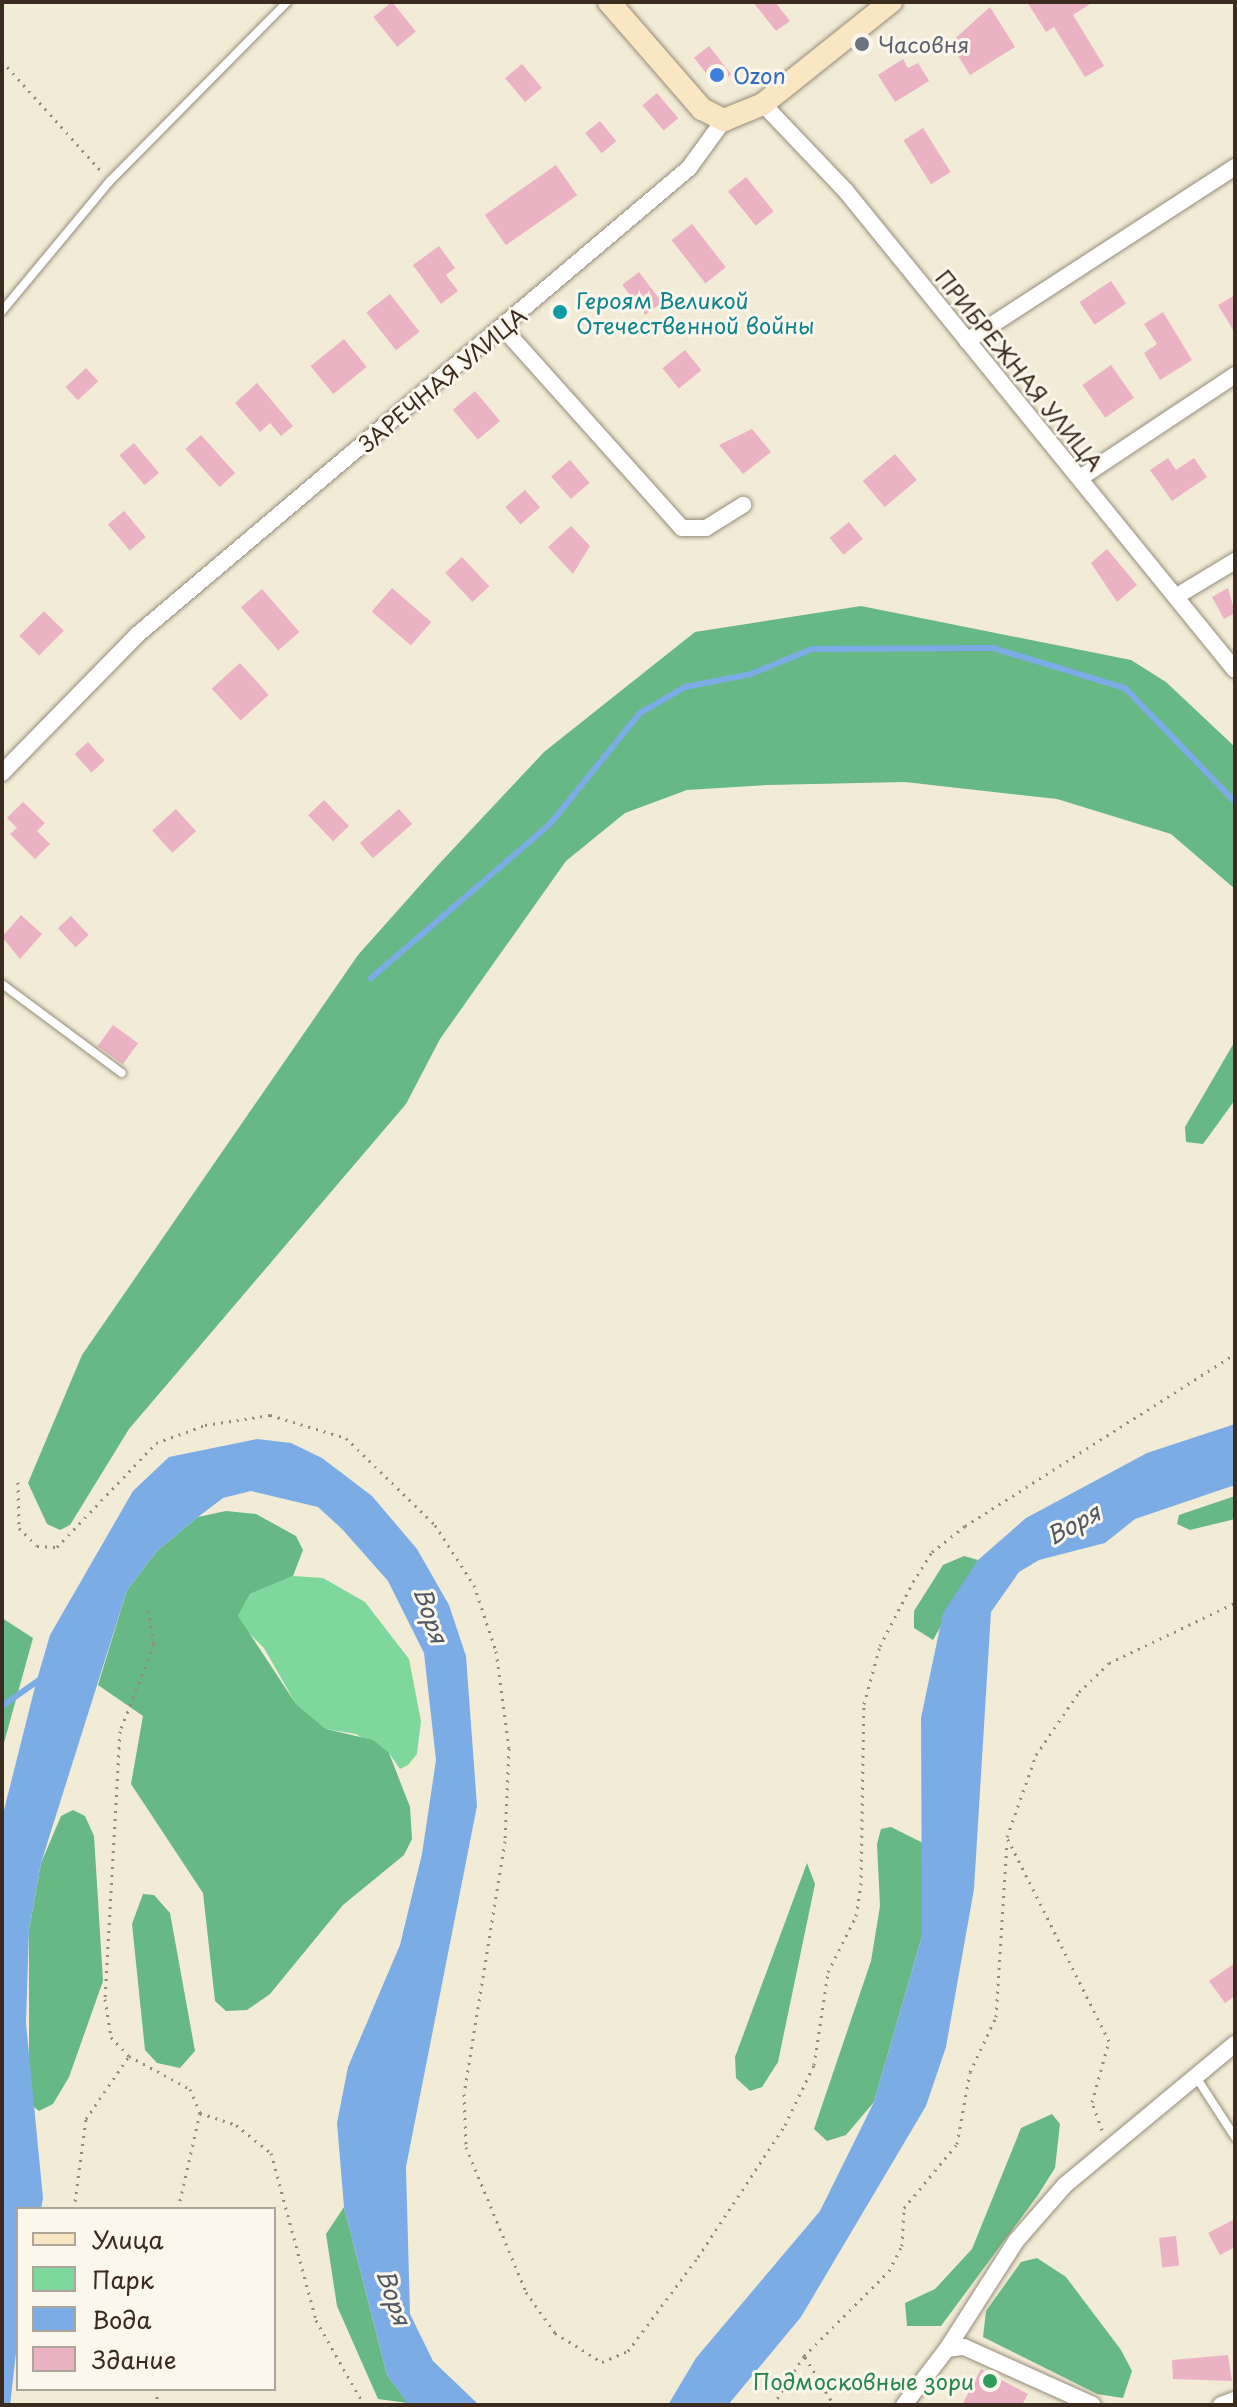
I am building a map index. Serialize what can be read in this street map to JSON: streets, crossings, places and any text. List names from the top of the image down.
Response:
{
  "streets": {
    "street": ["ПРИБРЕЖНАЯ УЛИЦА", "ЗАРЕЧНАЯ УЛИЦА"]
  },
  "water": ["Воря"],
  "places": [
    "Часовня",
    "Ozon",
    "Героям Великой Отечественной войны",
    "Подмосковные зори"
  ],
  "legend": [
    "Улица",
    "Парк",
    "Вода",
    "Здание"
  ]
}
